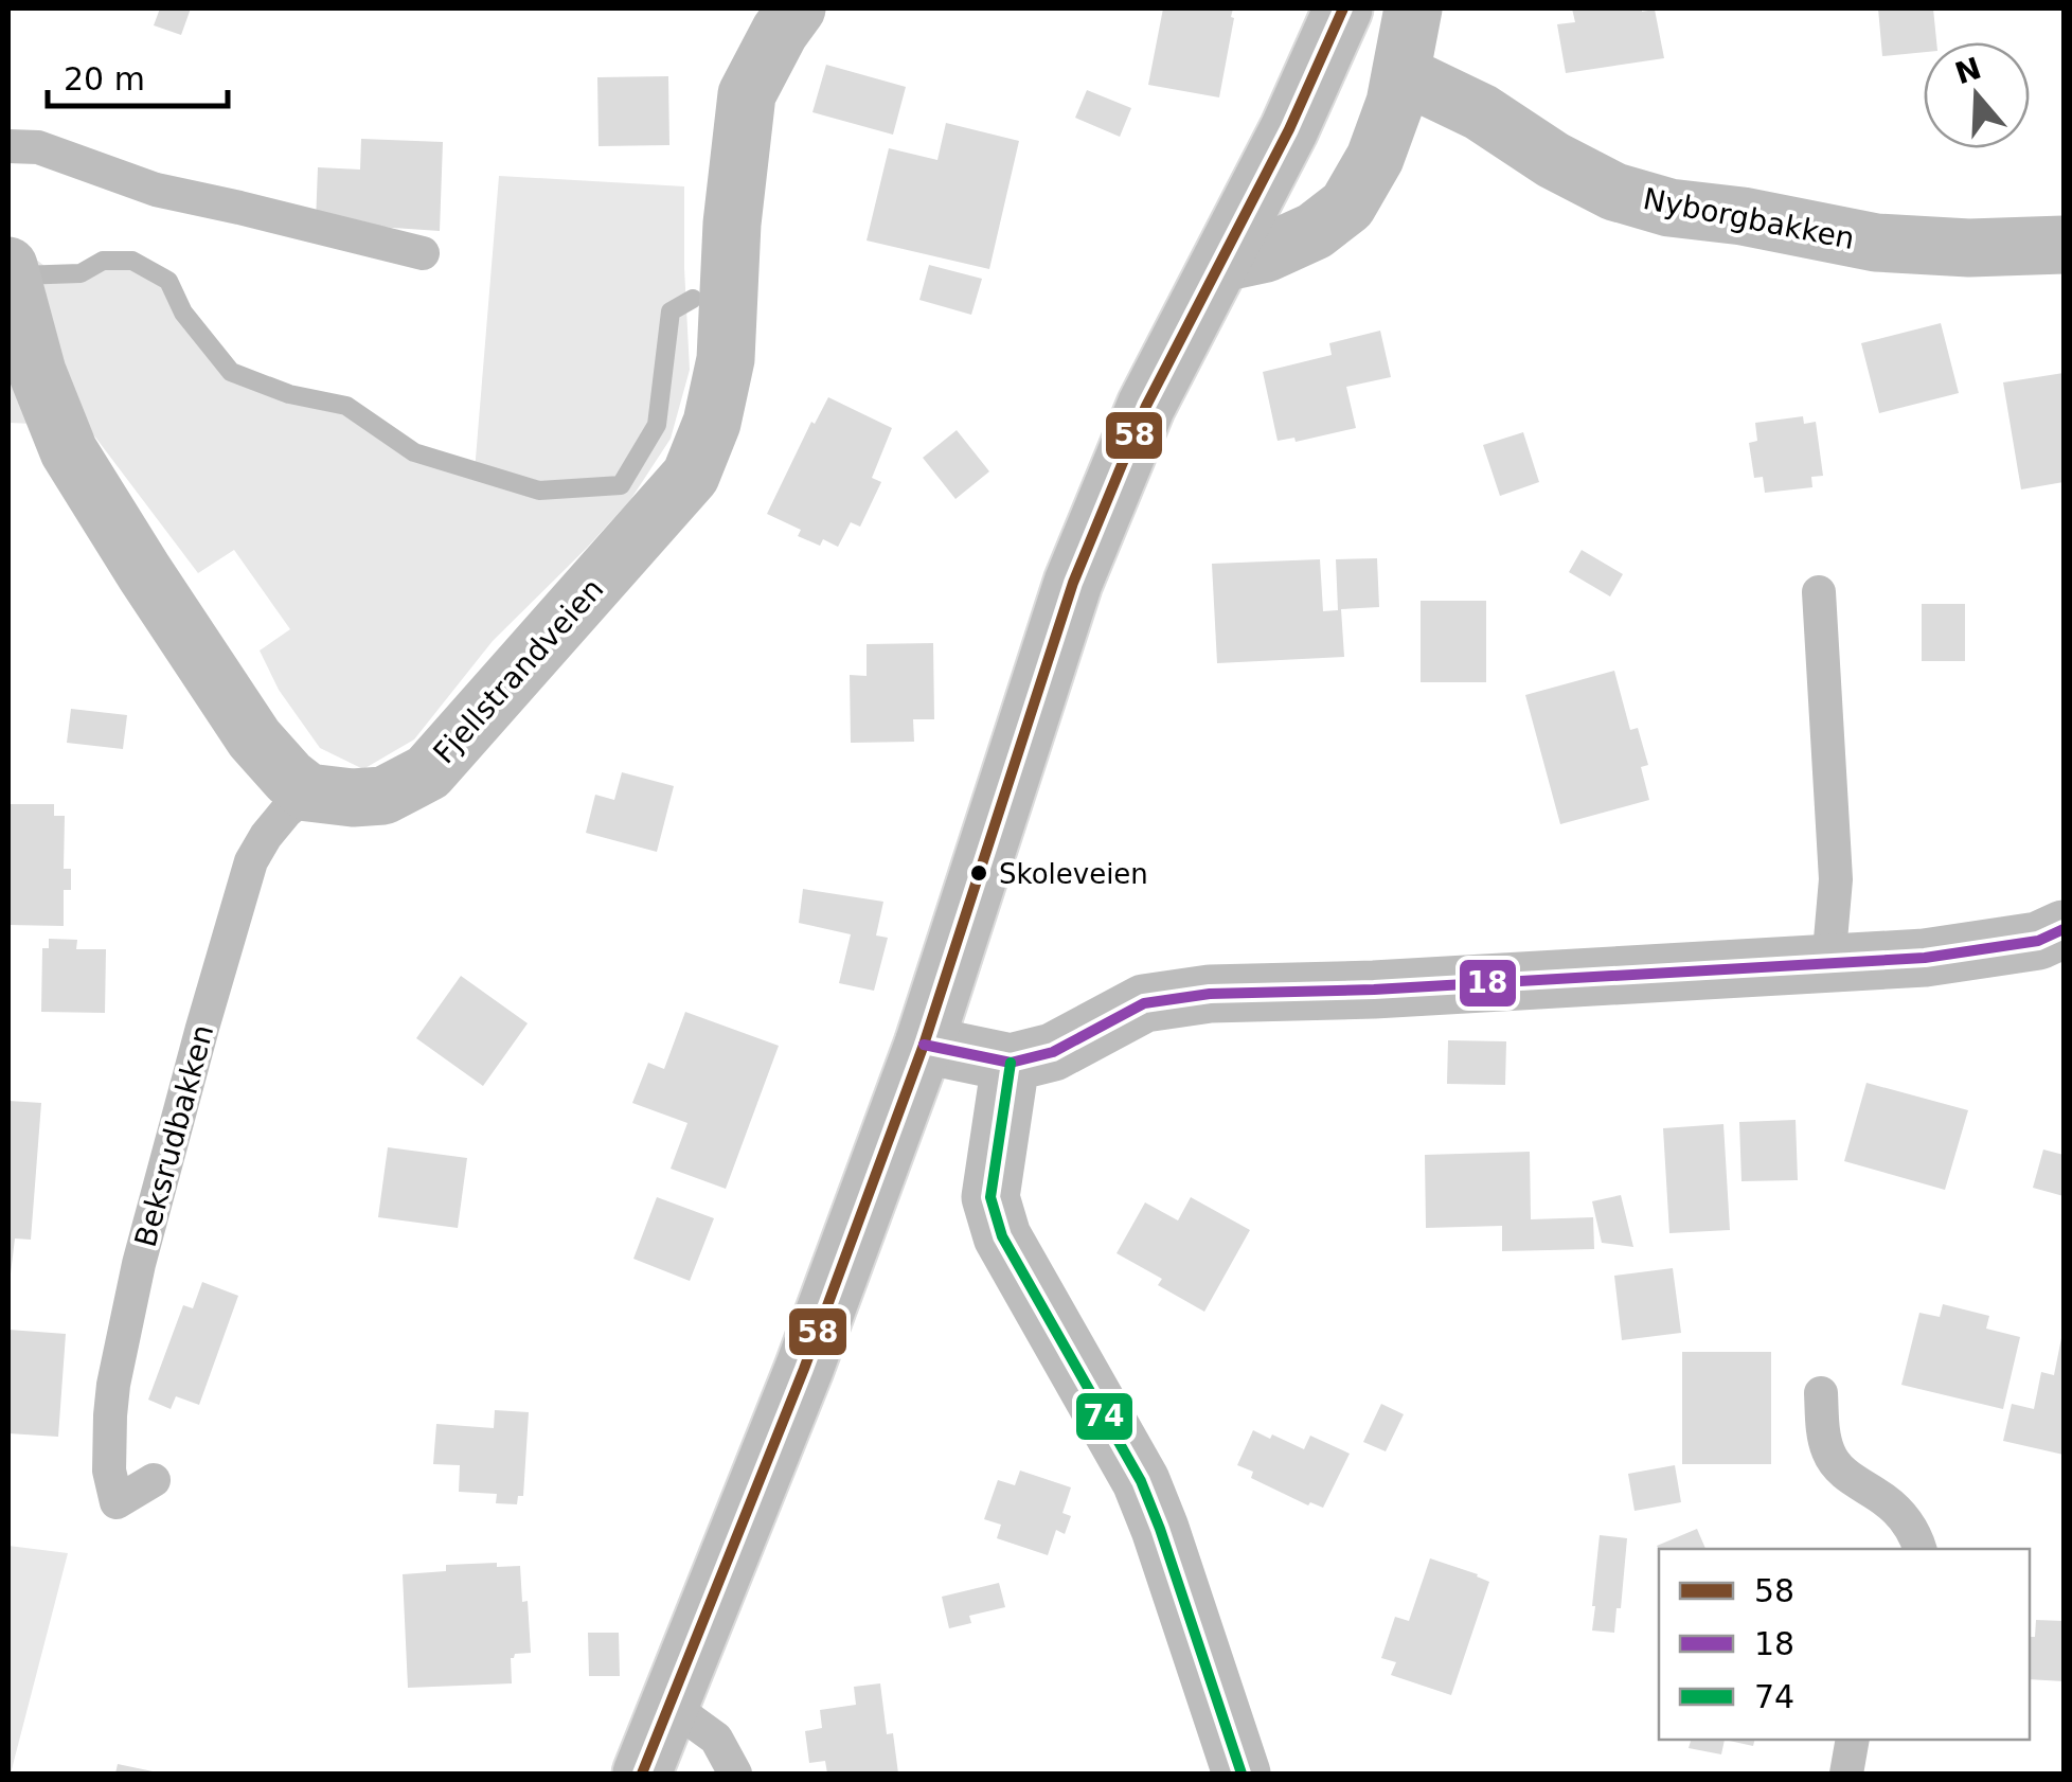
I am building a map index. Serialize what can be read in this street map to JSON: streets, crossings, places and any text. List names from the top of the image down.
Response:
{
  "streets": {
    "street": ["Nyborgbakken", "Fjellstrandveien"],
    "lane": ["Beksrudbakken"]
  },
  "crossings": [
    ["Fjellstrandveien", "Beksrudbakken"]
  ],
  "places": ["Skoleveien"],
  "lines": ["transit line 58", "transit line 18", "transit line 74"],
  "legend": ["58", "18", "74"],
  "scale_bar": "20 m",
  "north": "top"
}
